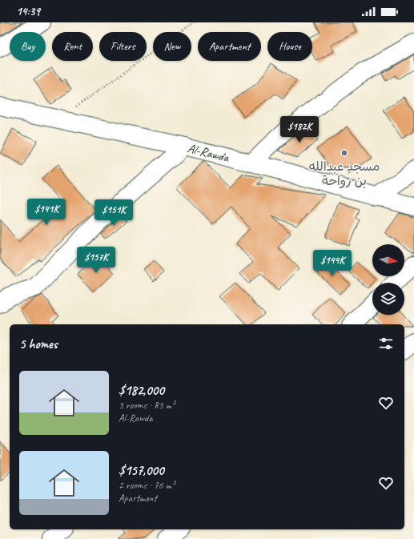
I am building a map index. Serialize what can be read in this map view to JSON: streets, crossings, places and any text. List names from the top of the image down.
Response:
{
  "streets": {
    "street": ["Al-Rawda"]
  },
  "places": ["مسجد عبدالله بن رواحة"],
  "north": "right",
  "page": {
    "status": "14:39",
    "chip": [
      "Buy",
      "Rent",
      "Filters",
      "New",
      "Apartment",
      "House"
    ],
    "price": [
      "$182K",
      "$141K",
      "$151K",
      "$157K",
      "$144K"
    ],
    "heading": "5 homes",
    "list": [
      {
        "name": "$182,000",
        "note": "3 rooms · 83 m² · Al-Rawda"
      },
      {
        "name": "$157,000",
        "note": "2 rooms · 76 m² · Apartment"
      }
    ]
  }
}
